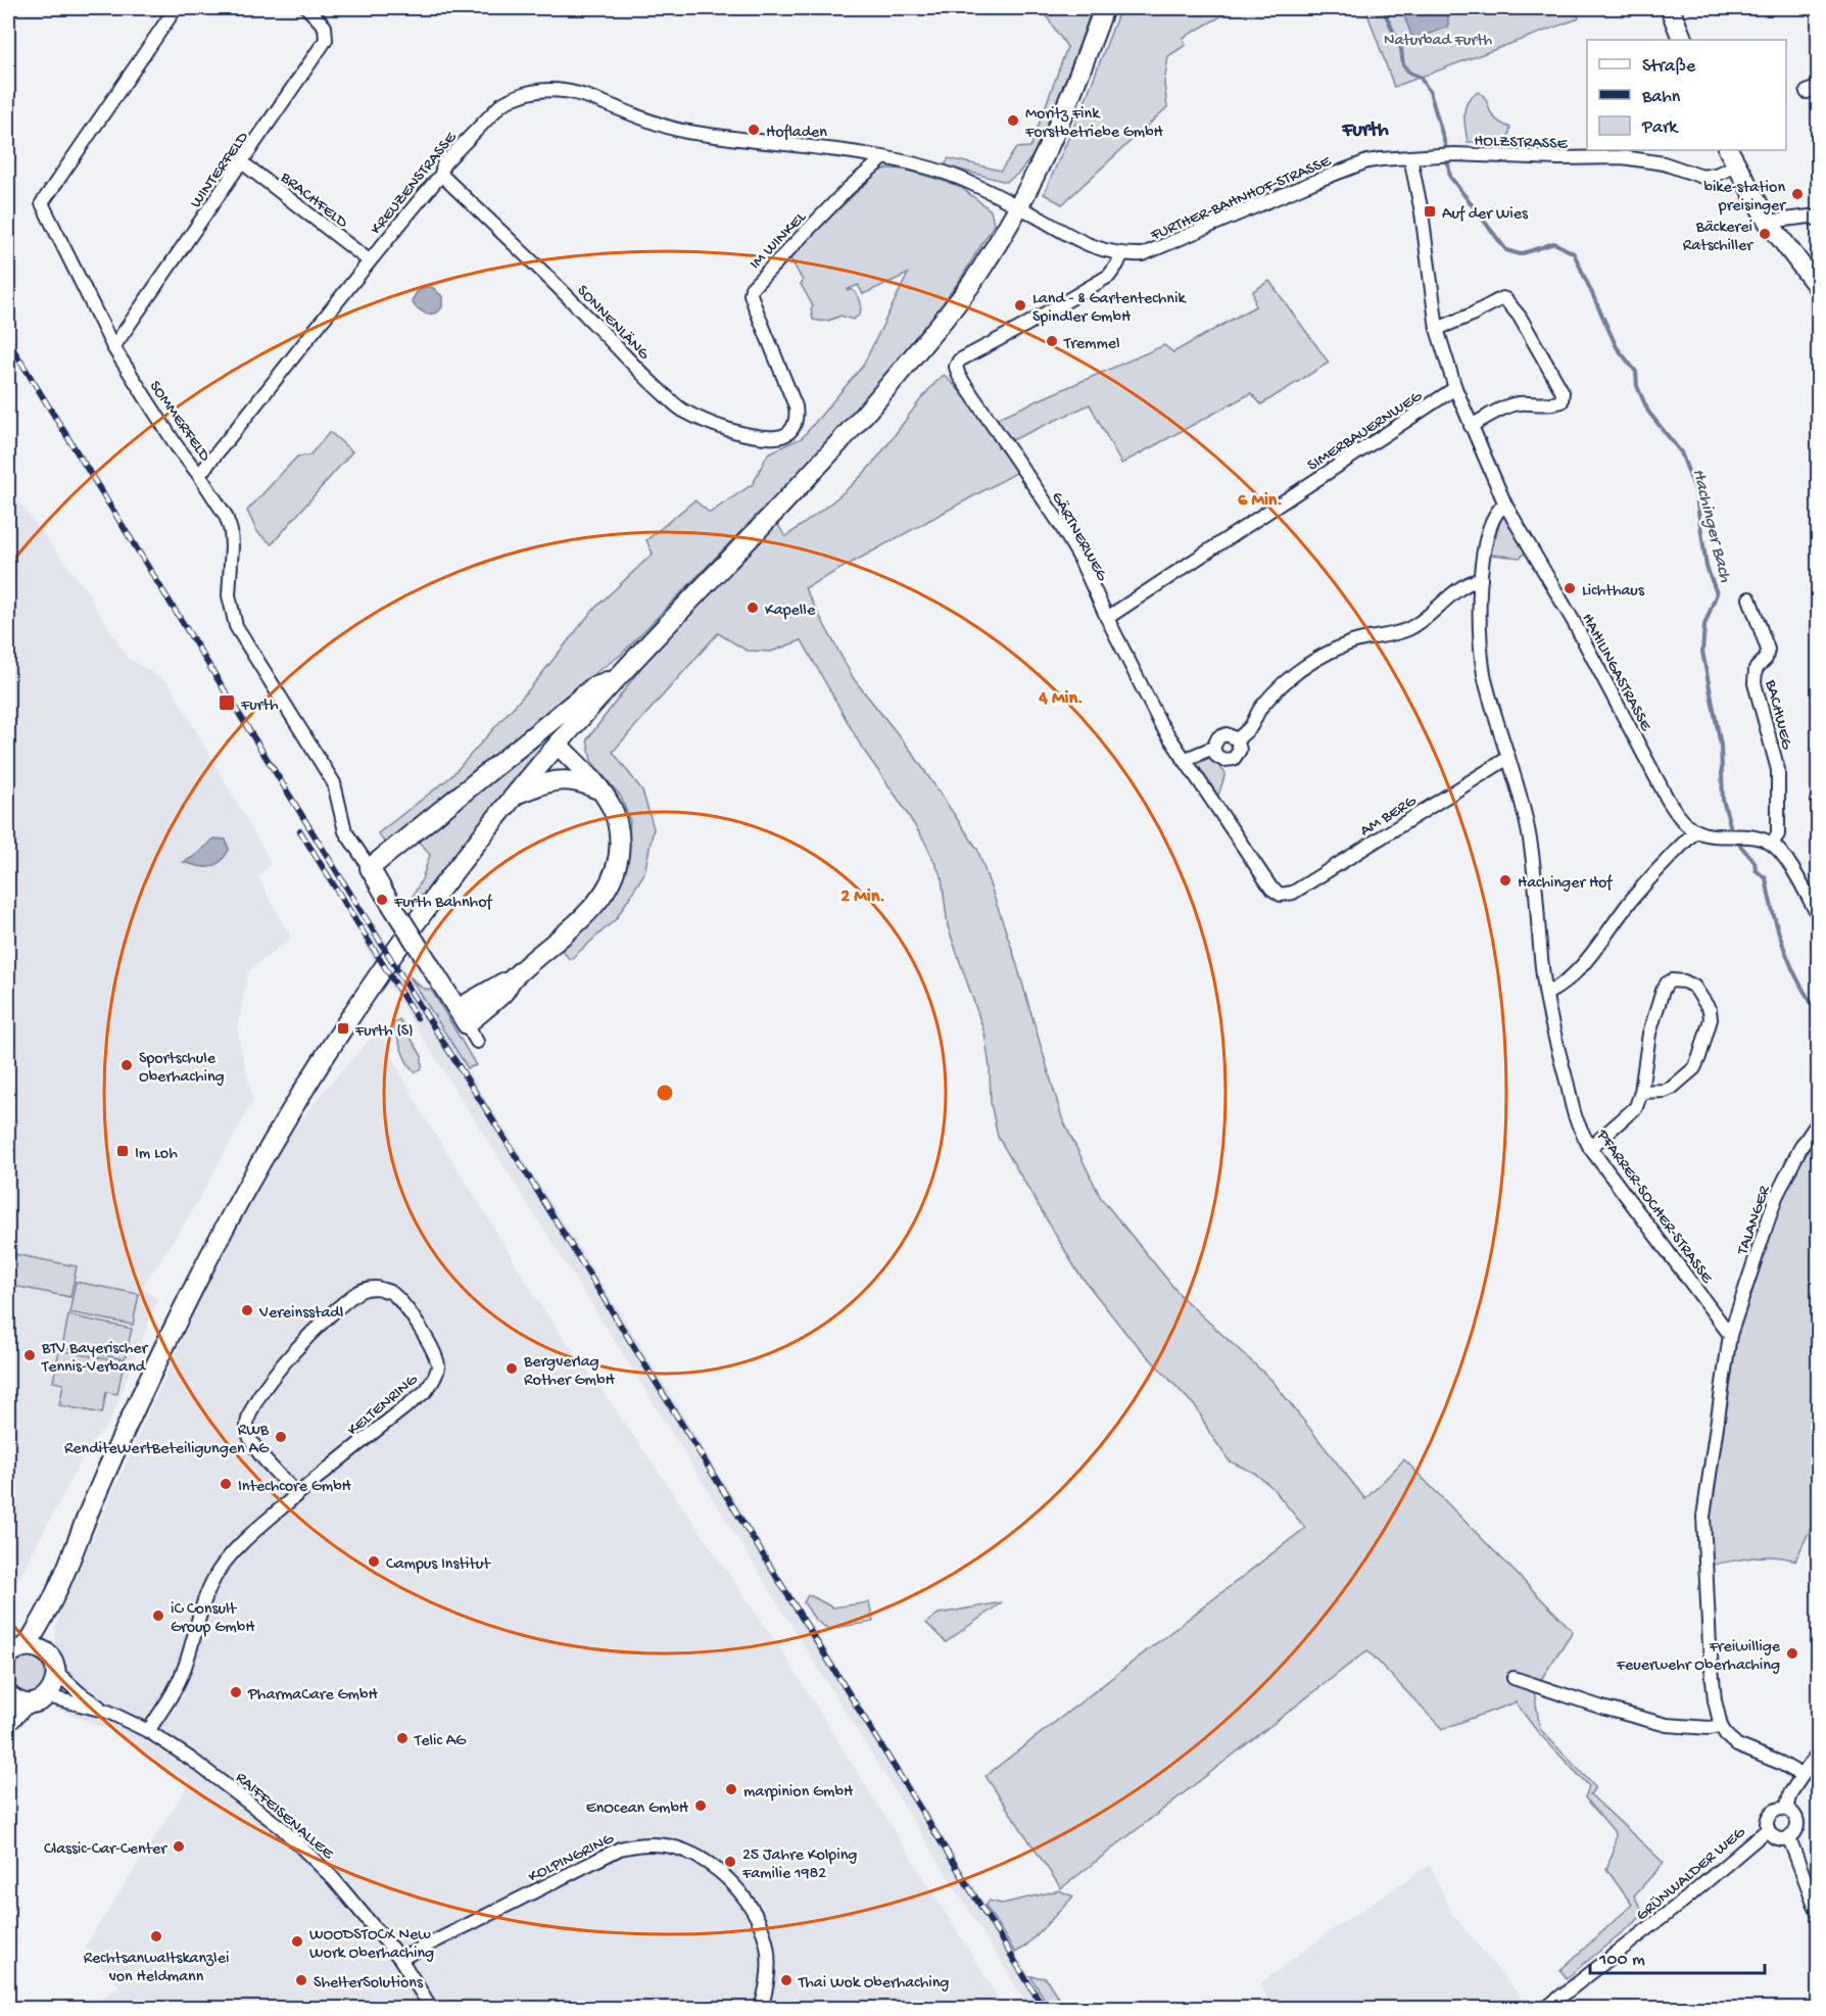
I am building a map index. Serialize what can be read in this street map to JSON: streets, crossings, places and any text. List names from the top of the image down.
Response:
{
  "streets": {
    "street": [
      "HOLZSTRASSE",
      "WINTERFELD",
      "KREUZENSTRASSE",
      "FURTHER-BAHNHOF-STRASSE",
      "BRACHFELD",
      "IM WINKEL",
      "SONNENLÄNG",
      "SOMMERFELD",
      "SIMERBAUERNWEG",
      "GÄRTNERWEG",
      "HAHILINGASTRASSE",
      "BACHWEG",
      "AM BERG",
      "PFARRER-SOCHER-STRASSE",
      "TALANGER",
      "KELTENRING",
      "RAIFFEISENALLEE",
      "KOLPINGRING",
      "GRÜNWALDER WEG"
    ]
  },
  "crossings": [
    ["HOLZSTRASSE", "FURTHER-BAHNHOF-STRASSE"],
    ["HOLZSTRASSE", "HAHILINGASTRASSE"],
    ["WINTERFELD", "BRACHFELD"],
    ["WINTERFELD", "SOMMERFELD"],
    ["KREUZENSTRASSE", "FURTHER-BAHNHOF-STRASSE"],
    ["KREUZENSTRASSE", "BRACHFELD"],
    ["KREUZENSTRASSE", "IM WINKEL"],
    ["KREUZENSTRASSE", "SONNENLÄNG"],
    ["KREUZENSTRASSE", "SOMMERFELD"],
    ["FURTHER-BAHNHOF-STRASSE", "GÄRTNERWEG"],
    ["FURTHER-BAHNHOF-STRASSE", "HAHILINGASTRASSE"],
    ["IM WINKEL", "SONNENLÄNG"],
    ["SIMERBAUERNWEG", "GÄRTNERWEG"],
    ["SIMERBAUERNWEG", "HAHILINGASTRASSE"],
    ["GÄRTNERWEG", "AM BERG"],
    ["HAHILINGASTRASSE", "PFARRER-SOCHER-STRASSE"],
    ["AM BERG", "PFARRER-SOCHER-STRASSE"],
    ["PFARRER-SOCHER-STRASSE", "TALANGER"],
    ["KELTENRING", "RAIFFEISENALLEE"],
    ["RAIFFEISENALLEE", "KOLPINGRING"]
  ],
  "districts": ["Furth"],
  "water": ["Hachinger Bach"],
  "parks": ["Naturbad Furth"],
  "places": {
    "other": [
      "Moritz Fink Forstbetriebe GmbH",
      "Hofladen",
      "bike-station preisinger",
      "Bäckerei Ratschiller",
      "Land - & Gartentechnik Spindler GmbH",
      "Tremmel",
      "Lichthaus",
      "Kapelle",
      "Hachinger Hof",
      "Furth Bahnhof",
      "Sportschule Oberhaching",
      "Vereinsstadl",
      "BTV Bayerischer Tennis-Verband",
      "Bergverlag Rother GmbH",
      "RWB RenditeWertBeteiligungen AG",
      "Intechcore GmbH",
      "Campus Institut",
      "iC Consult Group GmbH",
      "Freiwillige Feuerwehr Oberhaching",
      "PharmaCare GmbH",
      "Telic AG",
      "marpinion GmbH",
      "EnOcean GmbH",
      "Classic-Car-Center",
      "25 Jahre Kolping Familie 1982",
      "Rechtsanwaltskanzlei von Heldmann",
      "WOODSTOCX New Work Oberhaching",
      "ShelterSolutions",
      "Thai Wok Oberhaching"
    ],
    "transit": [
      "Auf der Wies",
      "Furth",
      "Furth (S)",
      "Im Loh"
    ]
  },
  "legend": ["Straße", "Bahn", "Park"],
  "scale_bar": "100 m",
  "rings": ["6 Min.", "4 Min.", "2 Min."]
}
